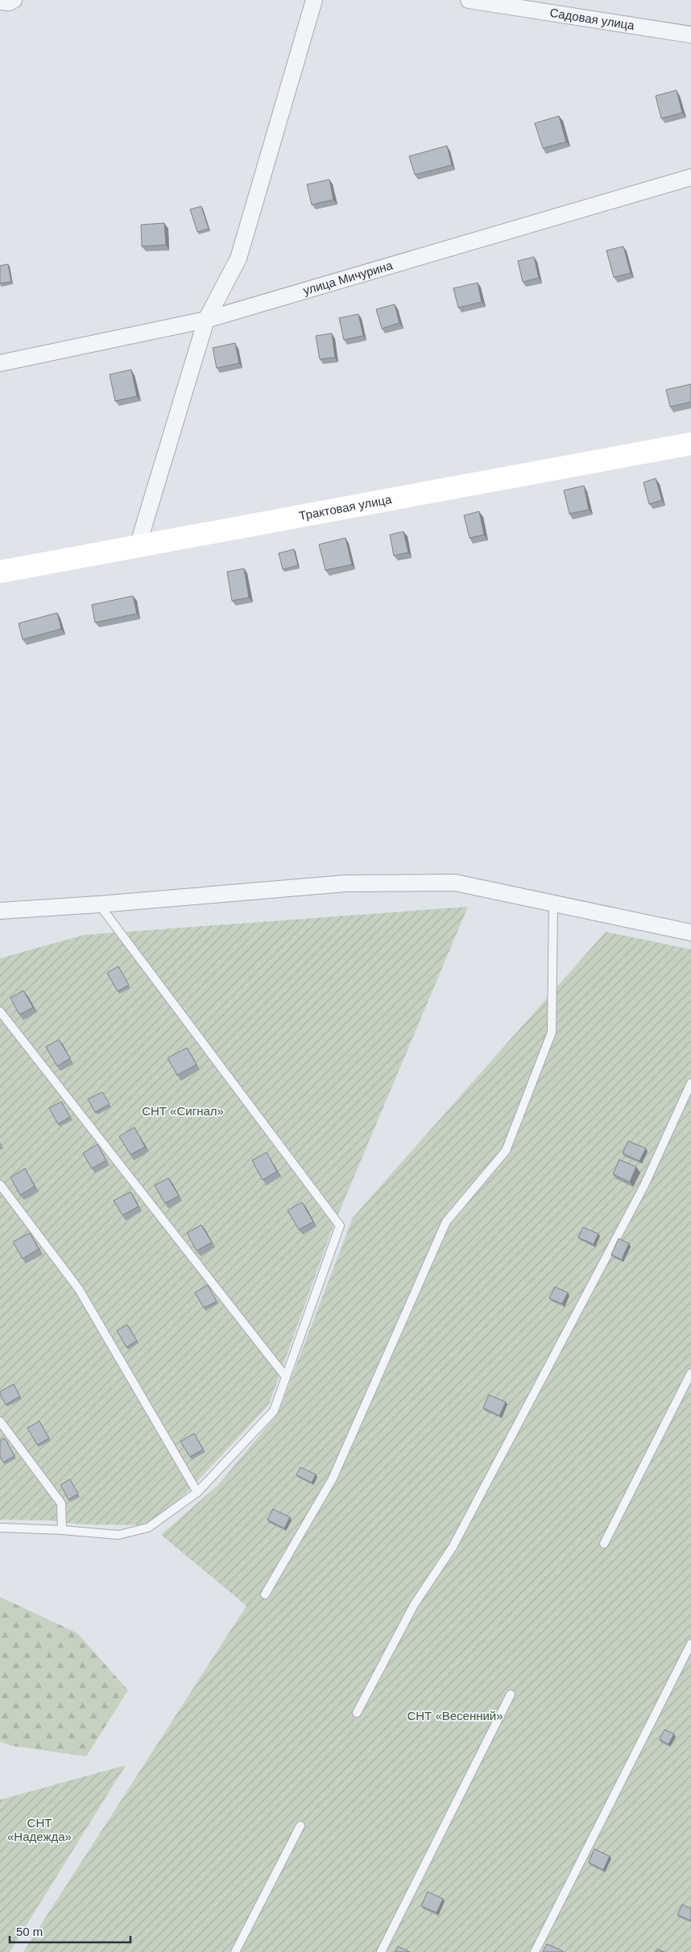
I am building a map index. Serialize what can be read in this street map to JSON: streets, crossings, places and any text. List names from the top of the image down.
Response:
{
  "streets": {
    "main road": ["Трактовая улица"],
    "street": ["Садовая улица", "улица Мичурина"]
  },
  "parks": ["СНТ «Сигнал»", "СНТ «Весенний»", "СНТ «Надежда»"],
  "scale_bar": "50 m"
}
